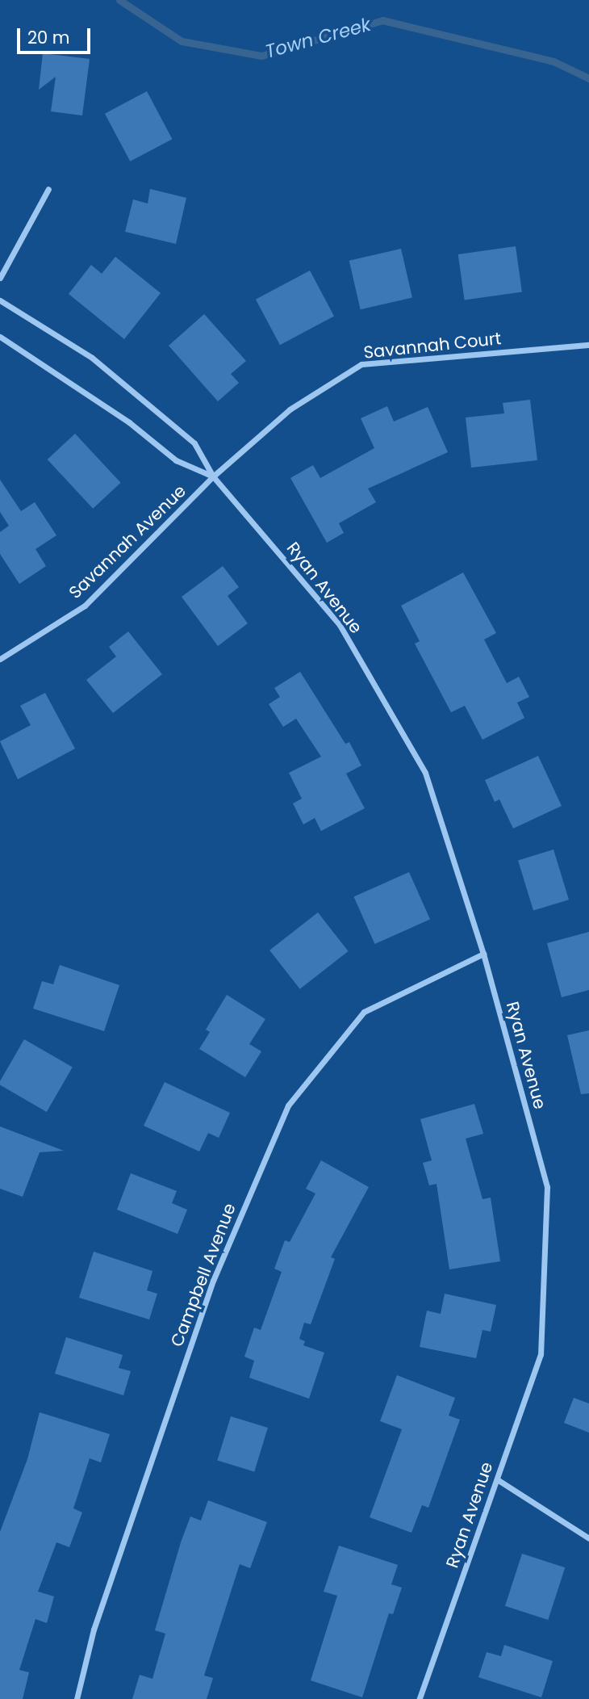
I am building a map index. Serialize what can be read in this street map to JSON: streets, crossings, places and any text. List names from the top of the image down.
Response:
{
  "streets": {
    "street": [
      "Savannah Court",
      "Savannah Avenue",
      "Ryan Avenue",
      "Campbell Avenue"
    ]
  },
  "crossings": [
    ["Savannah Court", "Savannah Avenue"],
    ["Savannah Court", "Ryan Avenue"],
    ["Savannah Avenue", "Ryan Avenue"],
    ["Ryan Avenue", "Campbell Avenue"]
  ],
  "water": ["Town Creek"],
  "scale_bar": "20 m"
}
